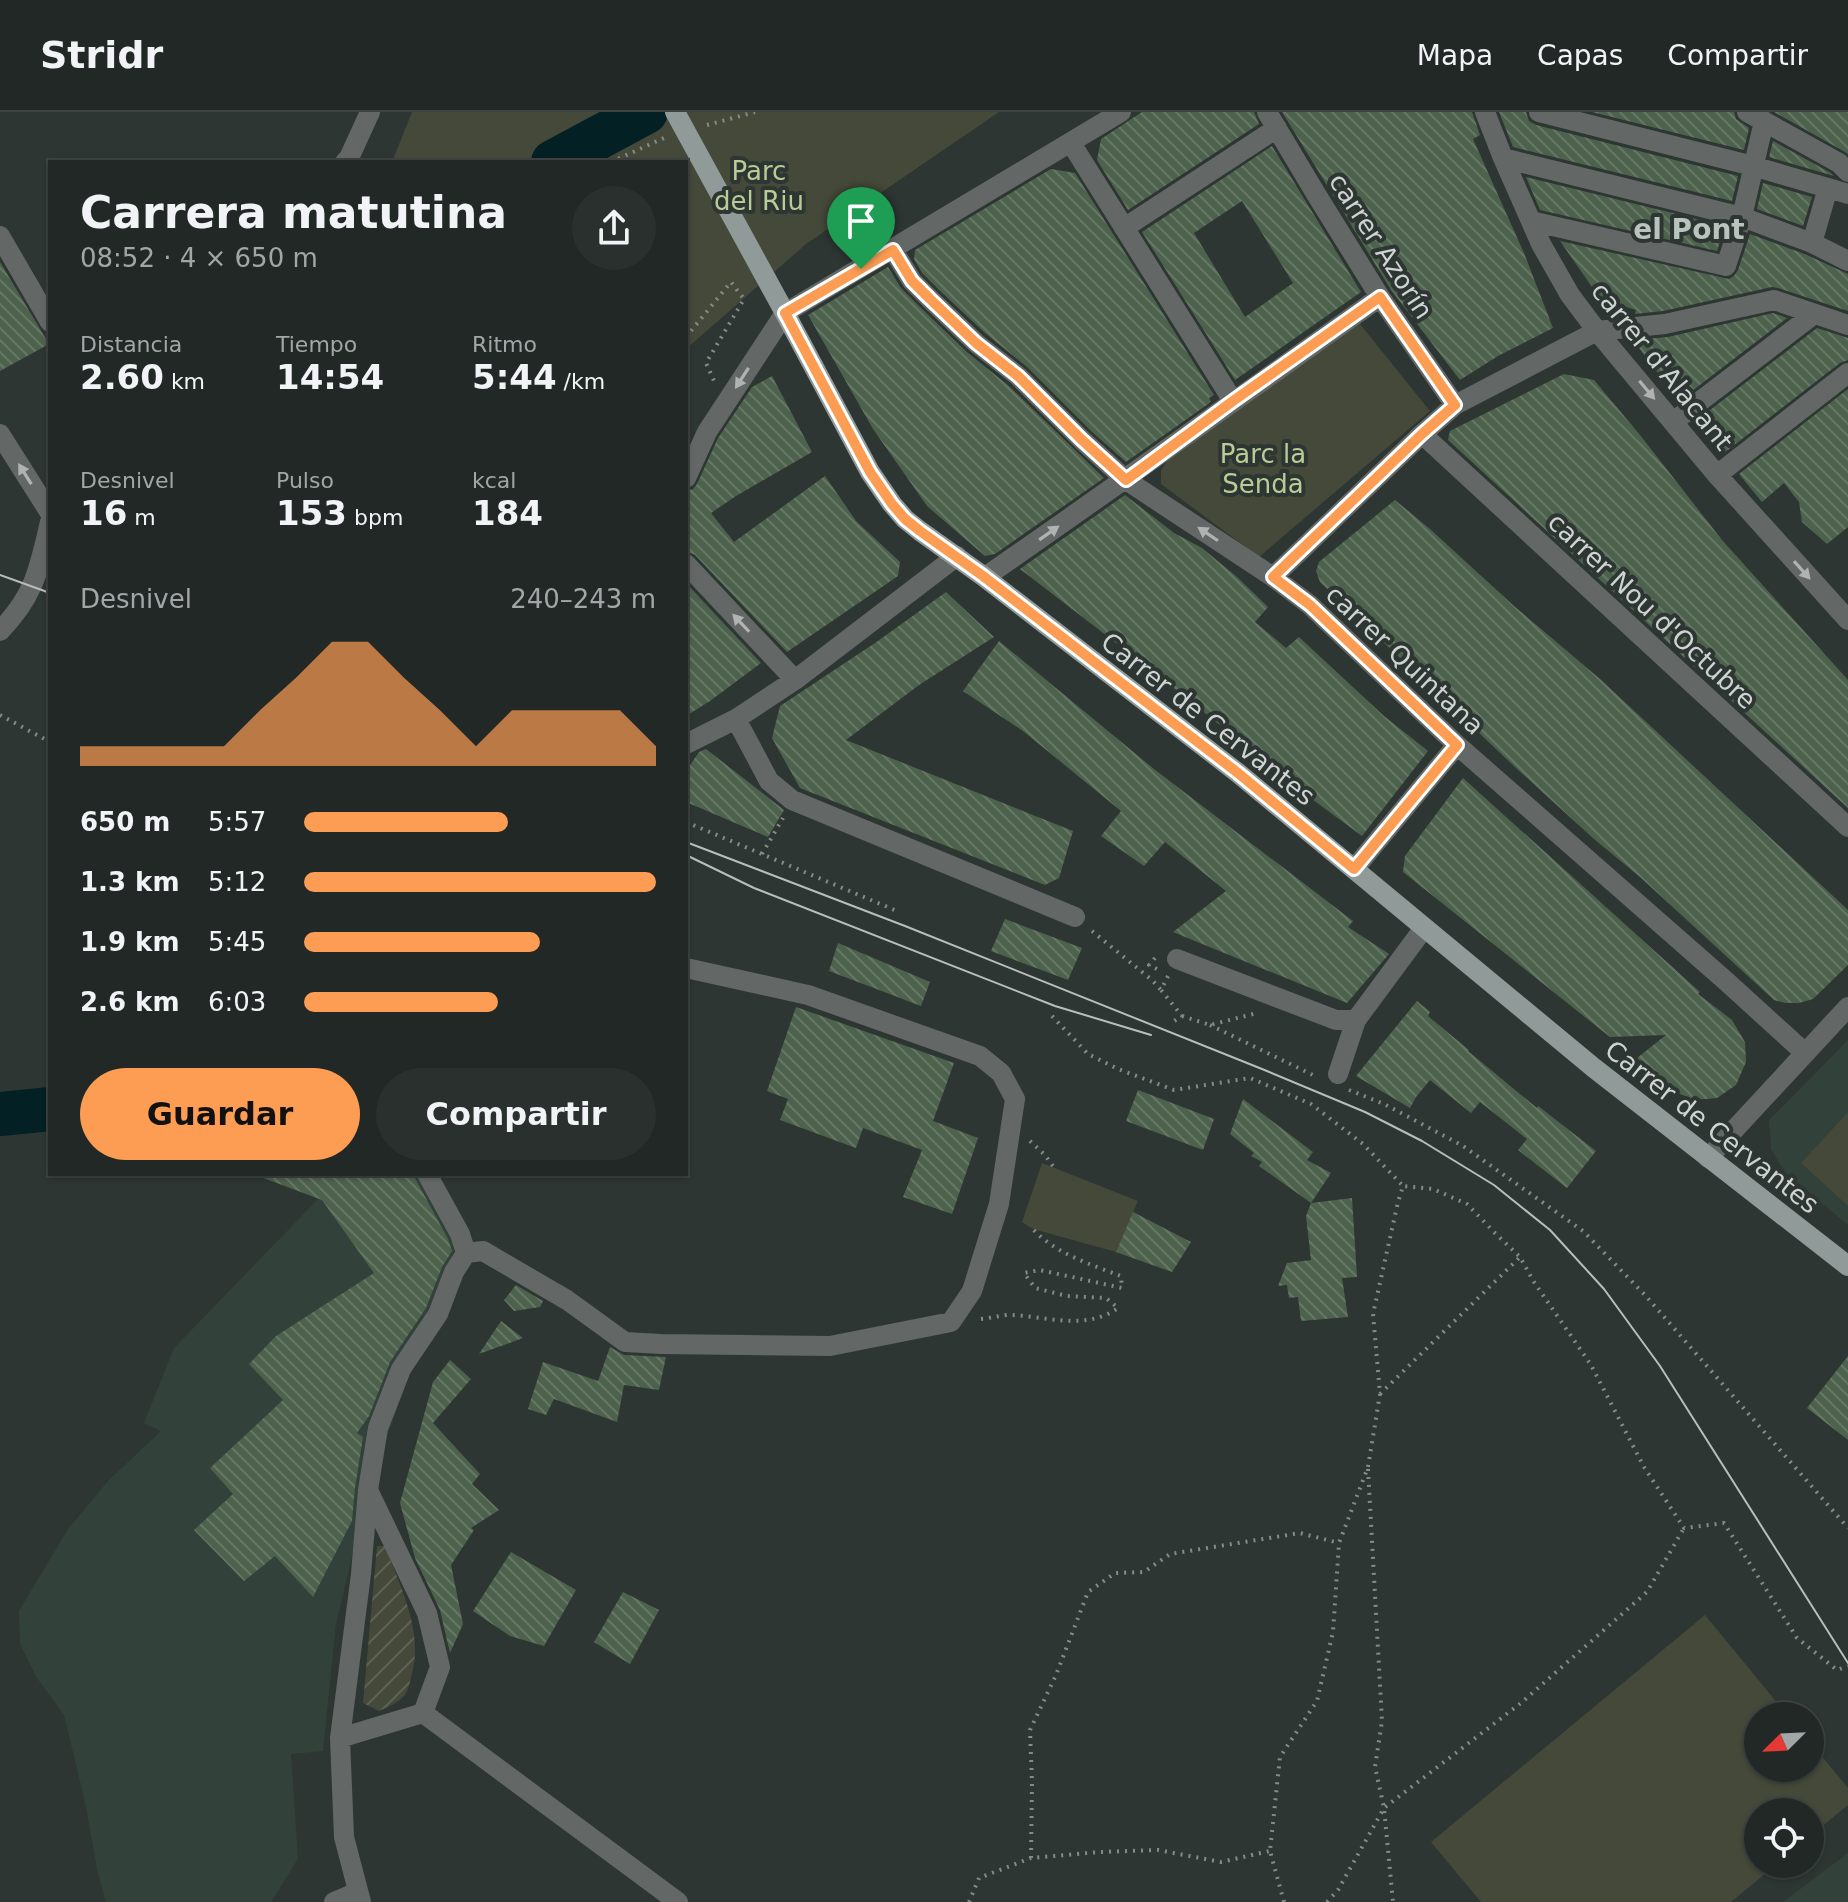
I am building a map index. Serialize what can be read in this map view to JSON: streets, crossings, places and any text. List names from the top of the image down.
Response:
{
  "streets": {
    "main road": ["Carrer de Cervantes"],
    "street": [
      "carrer Azorín",
      "carrer d'Alacant",
      "carrer Nou d'Octubre",
      "carrer Quintana"
    ]
  },
  "one_way": ["carrer d'Alacant"],
  "districts": ["el Pont"],
  "parks": ["Parc del Riu", "Parc la Senda"],
  "north": "bottom left",
  "page": {
    "header": "Stridr",
    "nav": ["Mapa", "Capas", "Compartir"],
    "heading": ["Carrera matutina", "08:52 · 4 × 650 m"],
    "stats": [
      ["Distancia", "2.60 km"],
      ["Tiempo", "14:54"],
      ["Ritmo", "5:44 /km"],
      ["Desnivel", "16 m"],
      ["Pulso", "153 bpm"],
      ["kcal", "184"]
    ],
    "chart": ["Desnivel", "240–243 m"],
    "list": [
      {
        "name": "650 m",
        "note": "5:57"
      },
      {
        "name": "1.3 km",
        "note": "5:12"
      },
      {
        "name": "1.9 km",
        "note": "5:45"
      },
      {
        "name": "2.6 km",
        "note": "6:03"
      }
    ],
    "buttons": ["Guardar", "Compartir"]
  }
}
